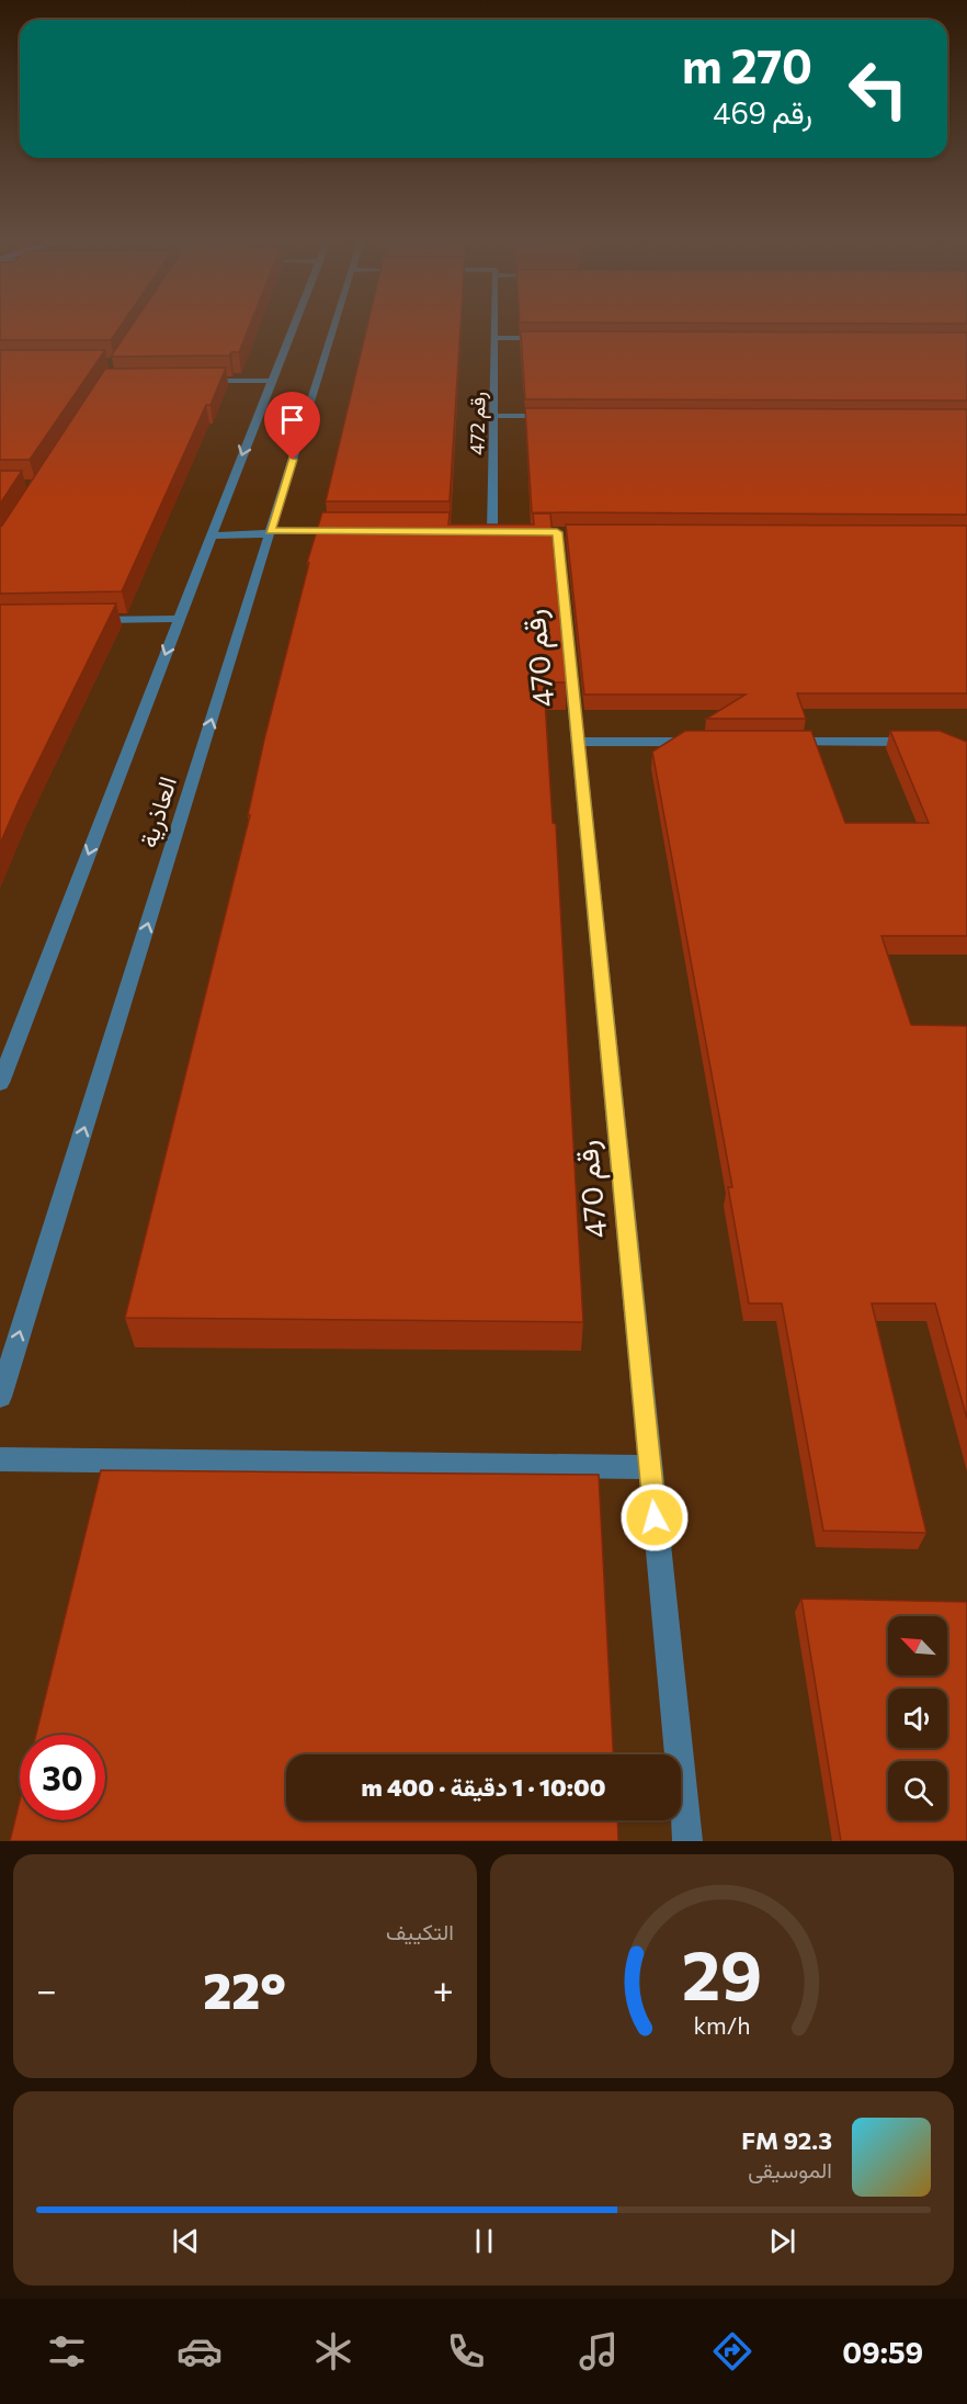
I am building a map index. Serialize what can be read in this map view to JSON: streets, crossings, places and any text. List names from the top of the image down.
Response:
{
  "streets": {
    "street": ["رقم 472", "رقم 470", "العاذرية"]
  },
  "north": "top left",
  "page": {
    "turn": ["270 m", "رقم 469"],
    "limit": "30",
    "trip": "10:00 · 1 دقيقة · 400 m",
    "tile": "التكييف",
    "heat": ["−", "22°", "+"],
    "song": ["92.3 FM", "الموسيقى"],
    "tabs": "09:59",
    "gauge": ["29", "km/h"]
  }
}
